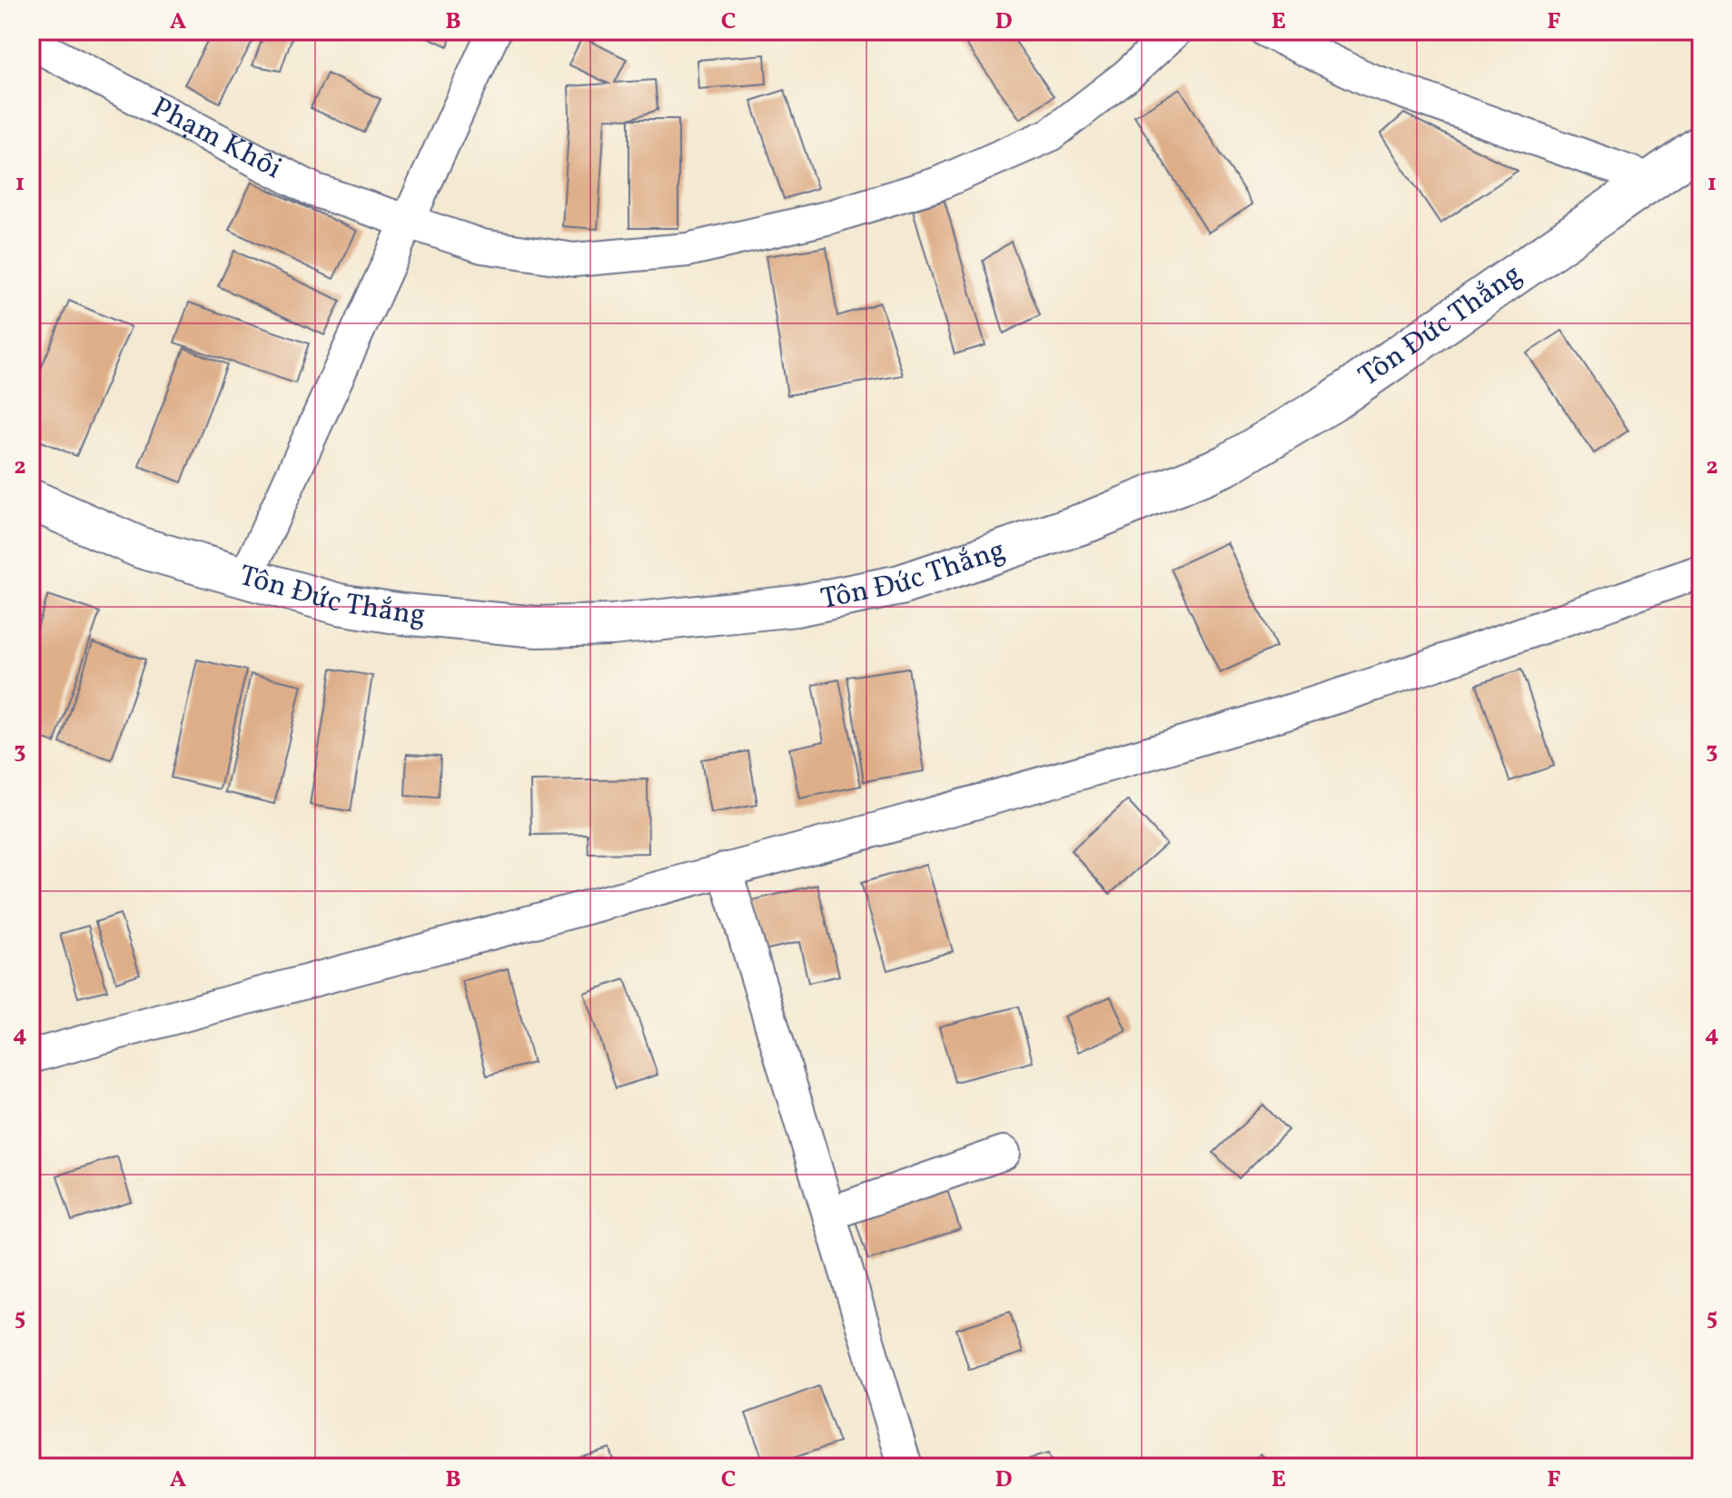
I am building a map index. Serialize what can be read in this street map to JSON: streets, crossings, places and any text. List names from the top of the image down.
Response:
{
  "streets": {
    "street": ["Phạm Khôi", "Tôn Đức Thắng"]
  },
  "grid": {
    "columns": [
      "A",
      "B",
      "C",
      "D",
      "E",
      "F"
    ],
    "rows": [
      "1",
      "2",
      "3",
      "4",
      "5"
    ]
  }
}
